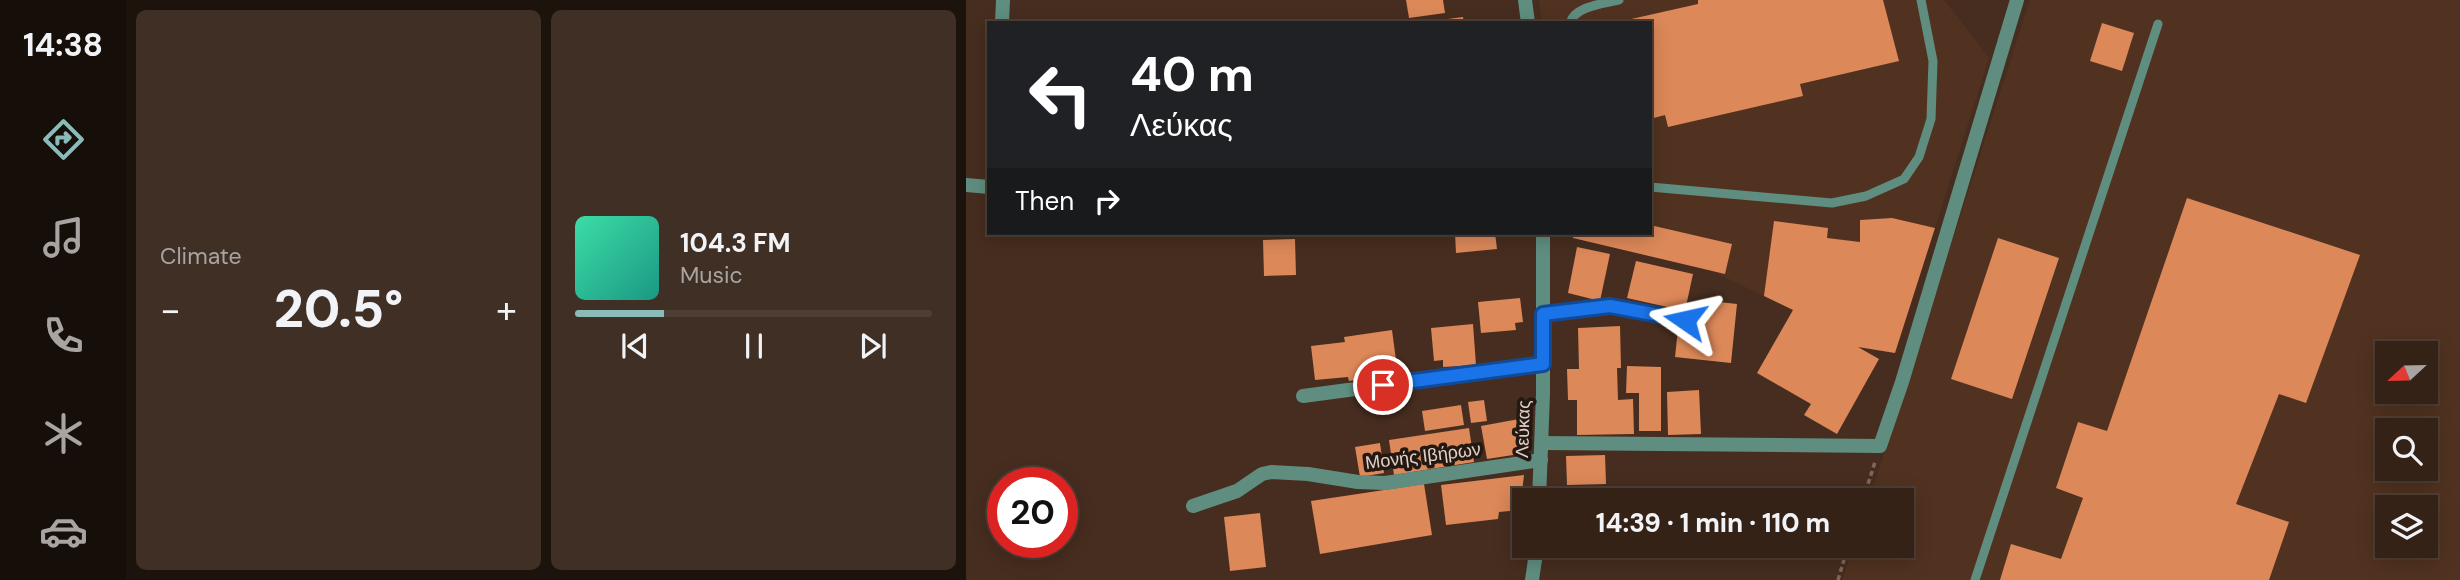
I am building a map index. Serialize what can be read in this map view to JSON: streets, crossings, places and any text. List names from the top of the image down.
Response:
{
  "streets": {
    "street": ["Λεύκας", "Μονής Ιβήρων"]
  },
  "crossings": [
    ["Λεύκας", "Μονής Ιβήρων"]
  ],
  "north": "left",
  "page": {
    "tabs": "14:38",
    "tile": "Climate",
    "turn": ["40 m", "Λεύκας"],
    "then": "Then",
    "song": ["104.3 FM", "Music"],
    "heat": ["−", "20.5°", "+"],
    "limit": "20",
    "trip": "14:39 · 1 min · 110 m"
  }
}
